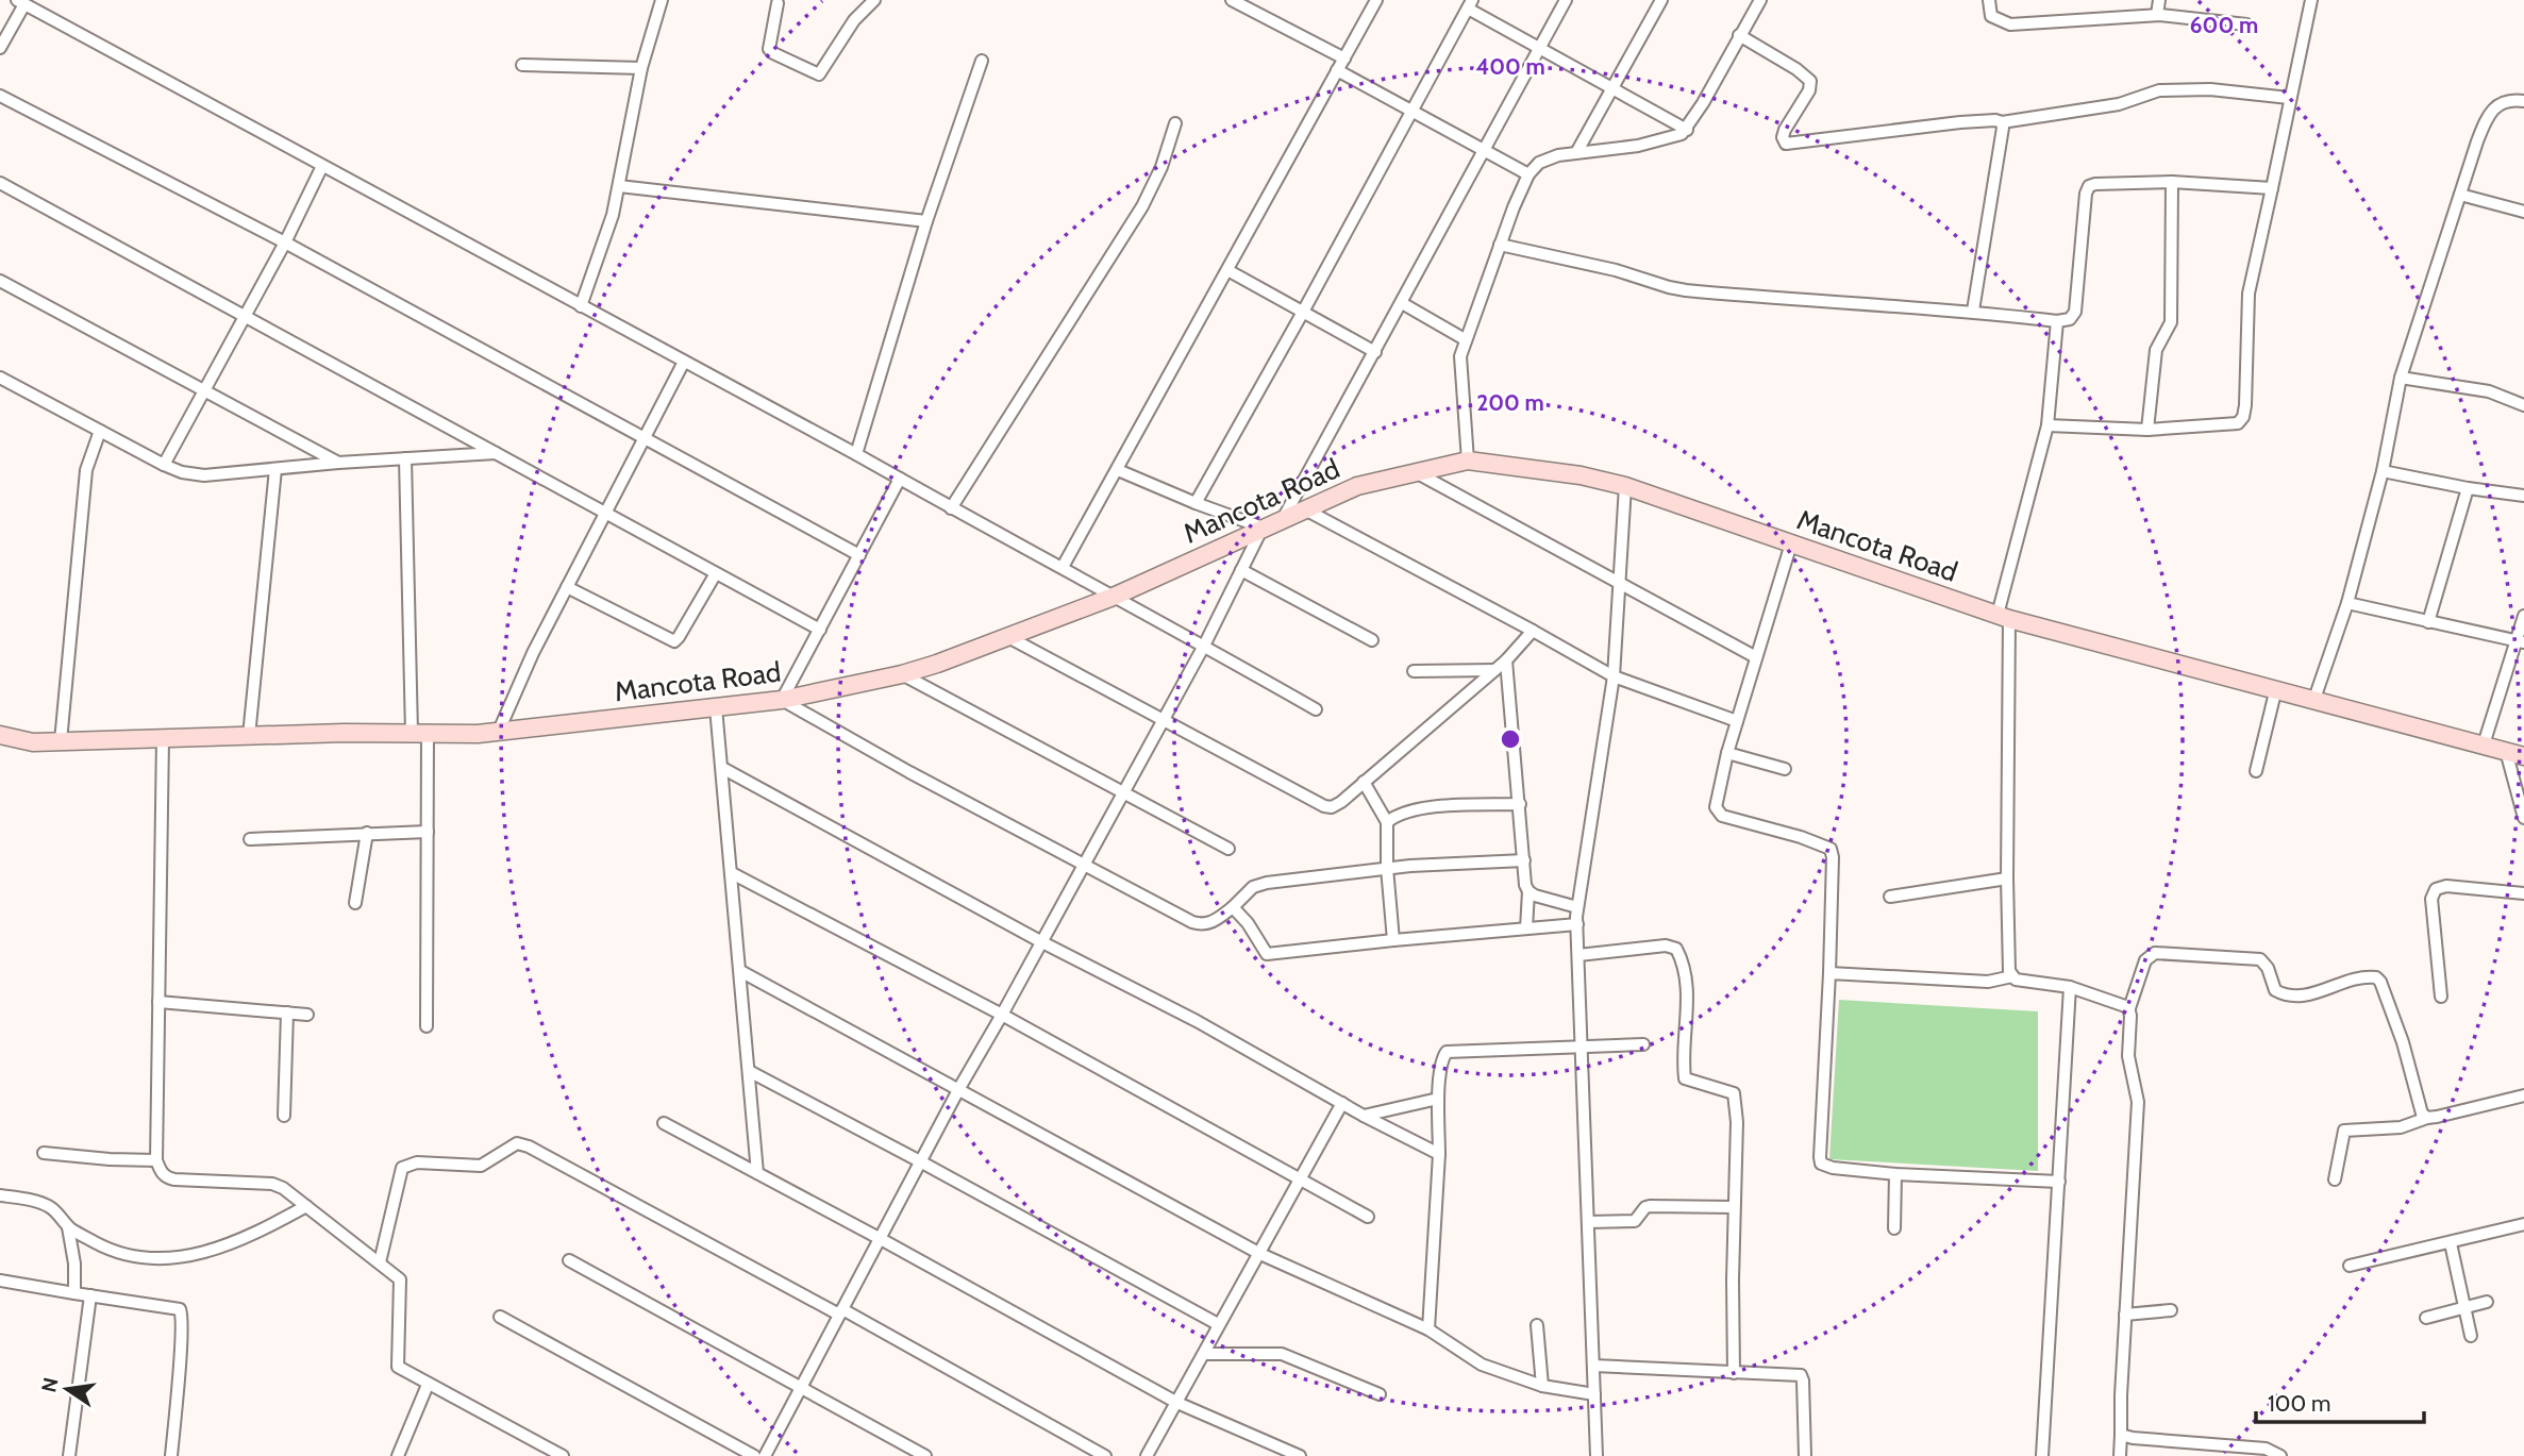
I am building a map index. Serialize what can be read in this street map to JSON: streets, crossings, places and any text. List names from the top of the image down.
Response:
{
  "streets": {
    "main road": ["Mancota Road"]
  },
  "scale_bar": "100 m",
  "north": "left",
  "rings": ["600 m", "400 m", "200 m"]
}
